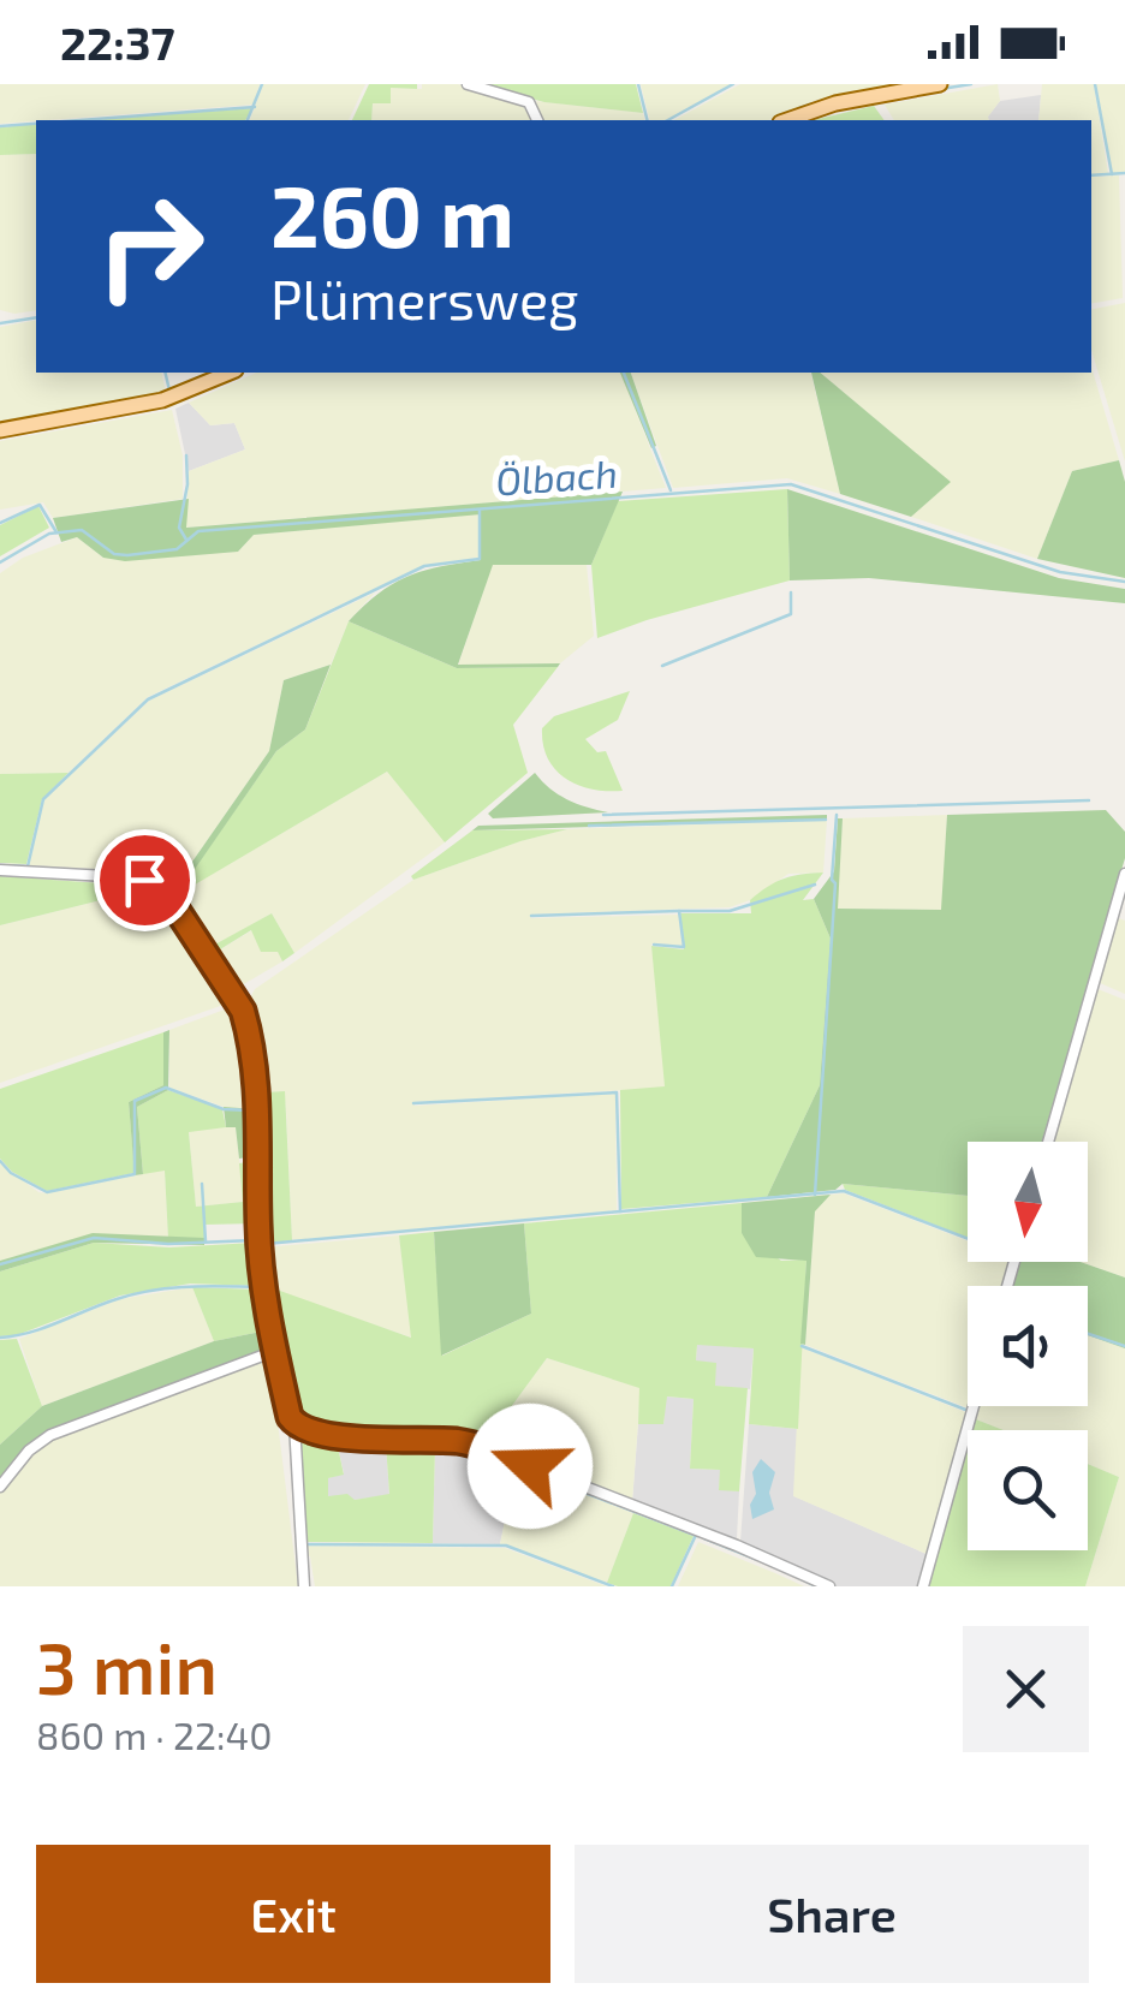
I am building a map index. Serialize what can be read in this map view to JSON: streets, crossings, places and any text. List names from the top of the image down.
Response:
{
  "water": ["Ölbach"],
  "north": "bottom",
  "page": {
    "status": "22:37",
    "turn": ["260 m", "Plümersweg"],
    "heading": ["3 min", "860 m · 22:40"],
    "buttons": ["Exit", "Share"]
  }
}
